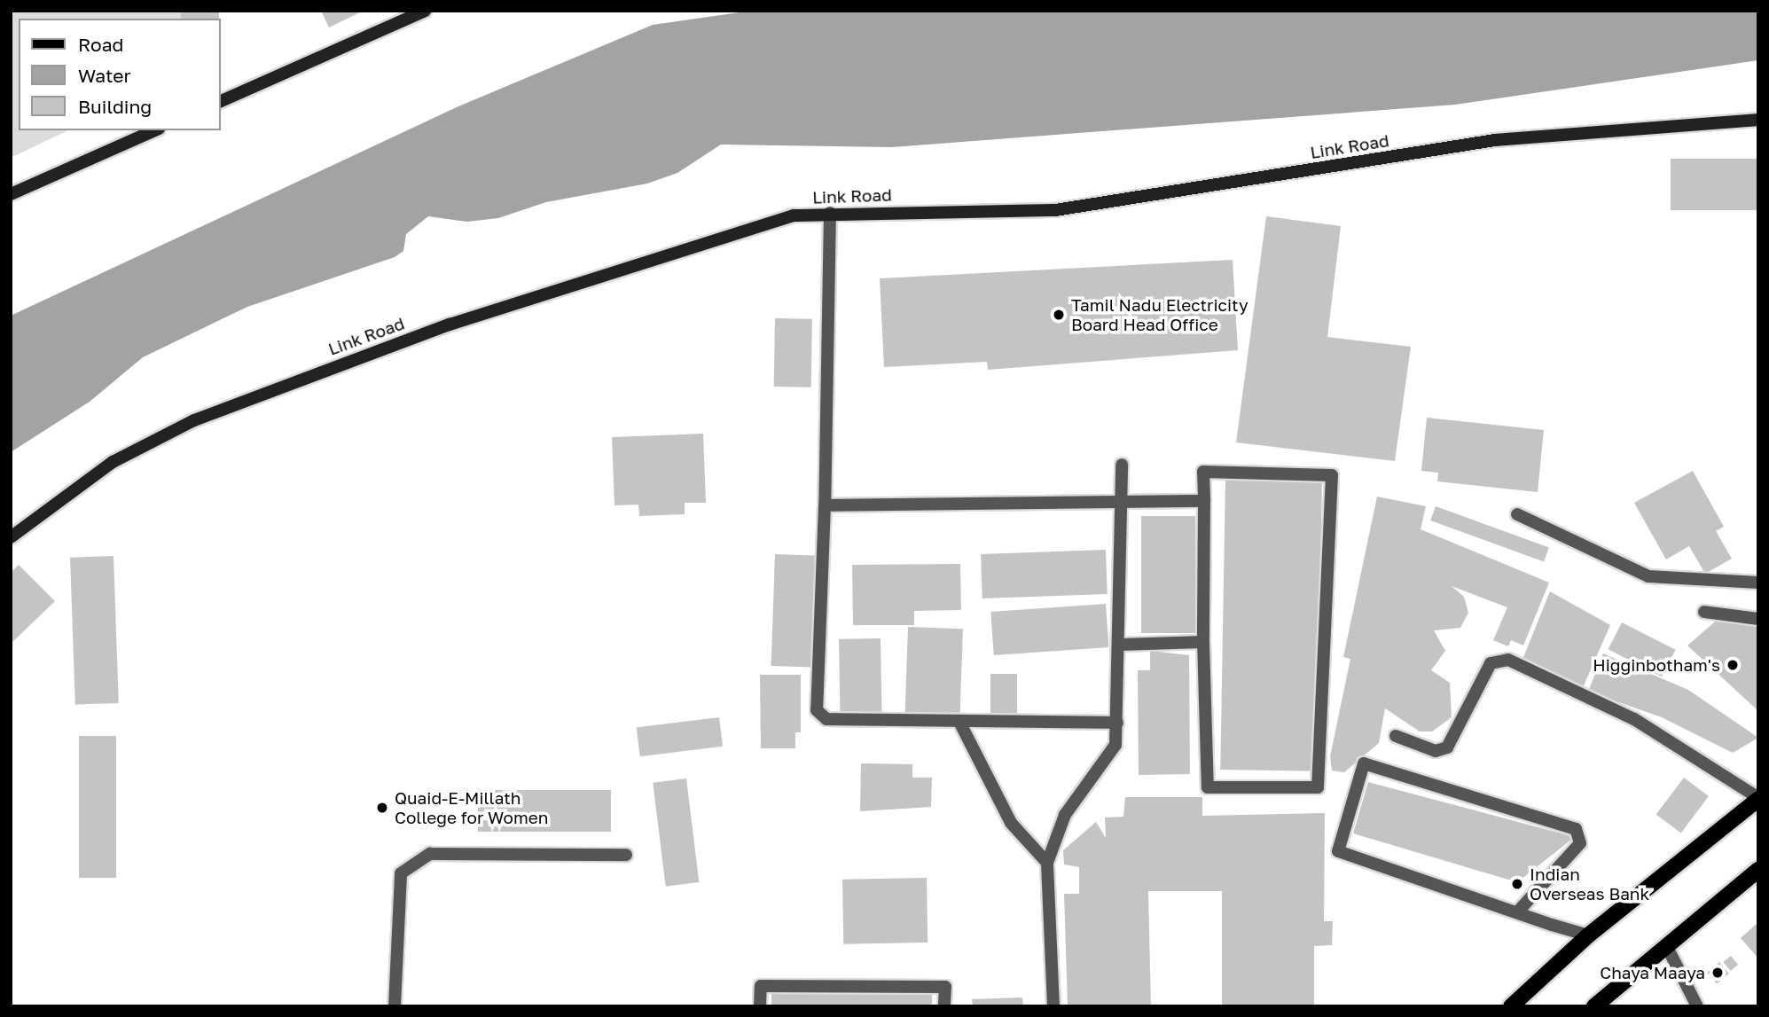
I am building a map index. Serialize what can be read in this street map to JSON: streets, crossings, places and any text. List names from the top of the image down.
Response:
{
  "streets": {
    "street": ["Link Road"]
  },
  "places": [
    "Tamil Nadu Electricity Board Head Office",
    "Higginbotham's",
    "Quaid-E-Millath College for Women",
    "Indian Overseas Bank",
    "Chaya Maaya"
  ],
  "legend": ["Road", "Water", "Building"]
}
